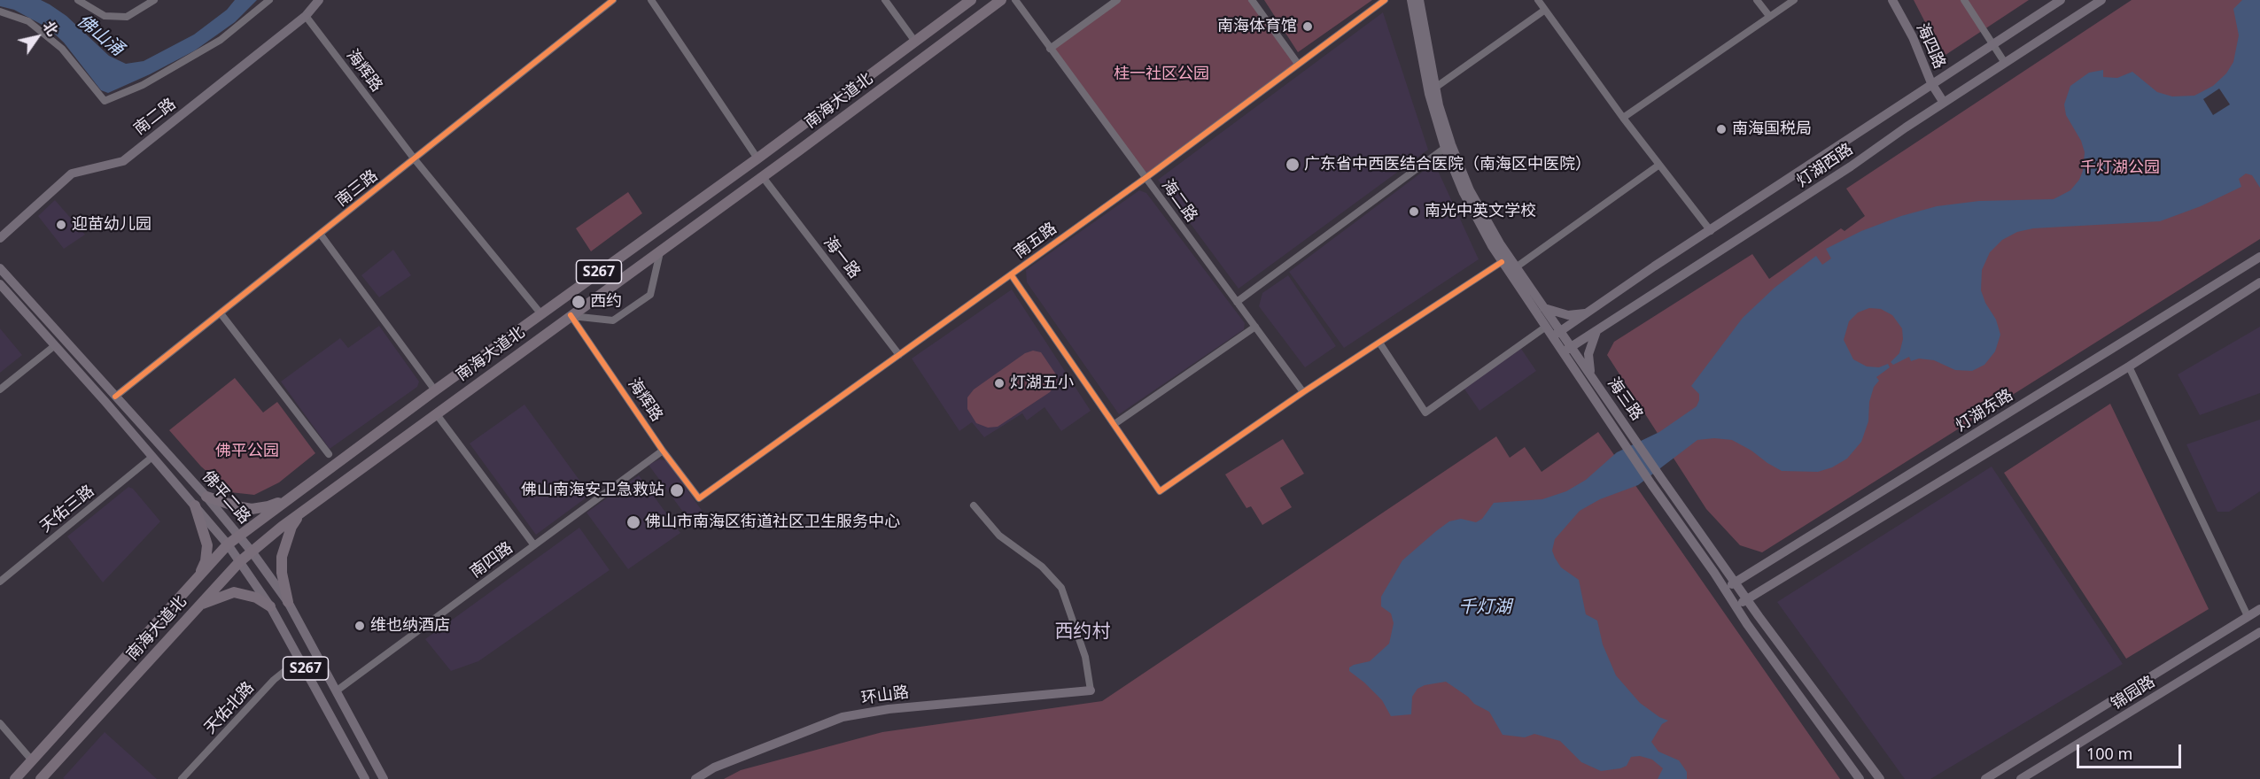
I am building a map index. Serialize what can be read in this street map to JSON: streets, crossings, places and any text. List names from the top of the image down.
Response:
{
  "streets": {
    "highway": ["南海大道北", "S267"],
    "main road": [
      "海四路",
      "南二路",
      "灯湖西路",
      "海三路",
      "灯湖东路",
      "佛平二路",
      "锦园路",
      "环山路"
    ],
    "street": [
      "海辉路",
      "南三路",
      "海二路",
      "南五路",
      "海一路",
      "天佑三路",
      "南四路",
      "天佑北路"
    ]
  },
  "crossings": [
    ["海四路", "灯湖西路"],
    ["海辉路", "南海大道北"],
    ["海辉路", "南二路"],
    ["海辉路", "南三路"],
    ["海辉路", "南五路"],
    ["海辉路", "南四路"],
    ["南海大道北", "海一路"],
    ["南海大道北", "佛平二路"],
    ["灯湖西路", "海三路"],
    ["南三路", "佛平二路"],
    ["海二路", "南五路"],
    ["南五路", "海一路"],
    ["海三路", "灯湖东路"],
    ["佛平二路", "天佑三路"],
    ["佛平二路", "南四路"],
    ["佛平二路", "天佑北路"]
  ],
  "districts": ["西约村"],
  "water": ["佛山涌", "千灯湖"],
  "parks": ["桂一社区公园", "千灯湖公园", "佛平公园"],
  "places": [
    "南海体育馆",
    "南海国税局",
    "广东省中西医结合医院（南海区中医院）",
    "南光中英文学校",
    "迎苗幼儿园",
    "西约",
    "灯湖五小",
    "佛山南海安卫急救站",
    "佛山市南海区街道社区卫生服务中心",
    "维也纳酒店"
  ],
  "scale_bar": "100 m",
  "north": "top right"
}
